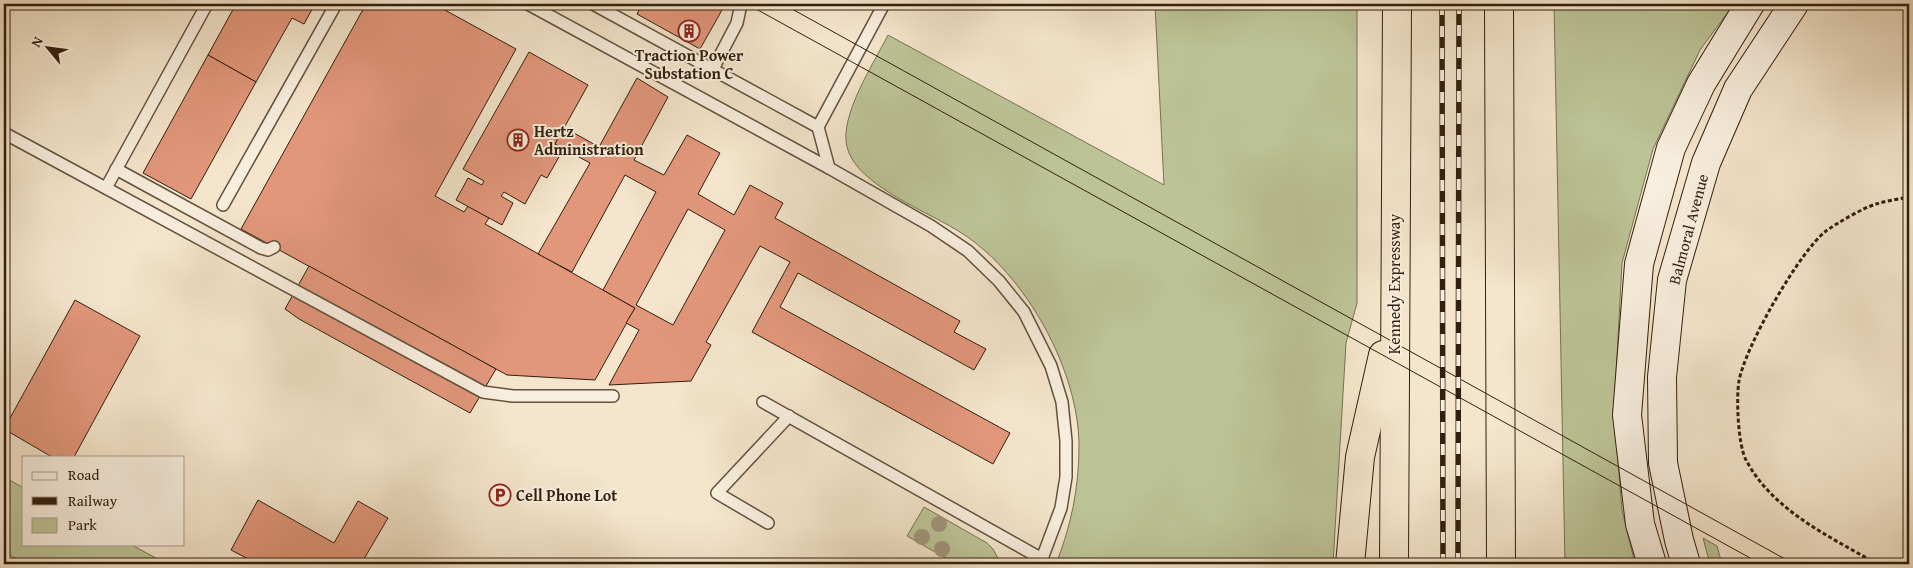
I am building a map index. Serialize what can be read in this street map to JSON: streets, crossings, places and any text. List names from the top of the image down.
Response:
{
  "streets": {
    "highway": ["Kennedy Expressway"],
    "street": ["Balmoral Avenue"]
  },
  "places": {
    "building": ["Traction Power Substation C", "Hertz Administration"],
    "parking": ["Cell Phone Lot"]
  },
  "legend": ["Road", "Railway", "Park"],
  "north": "top left"
}
